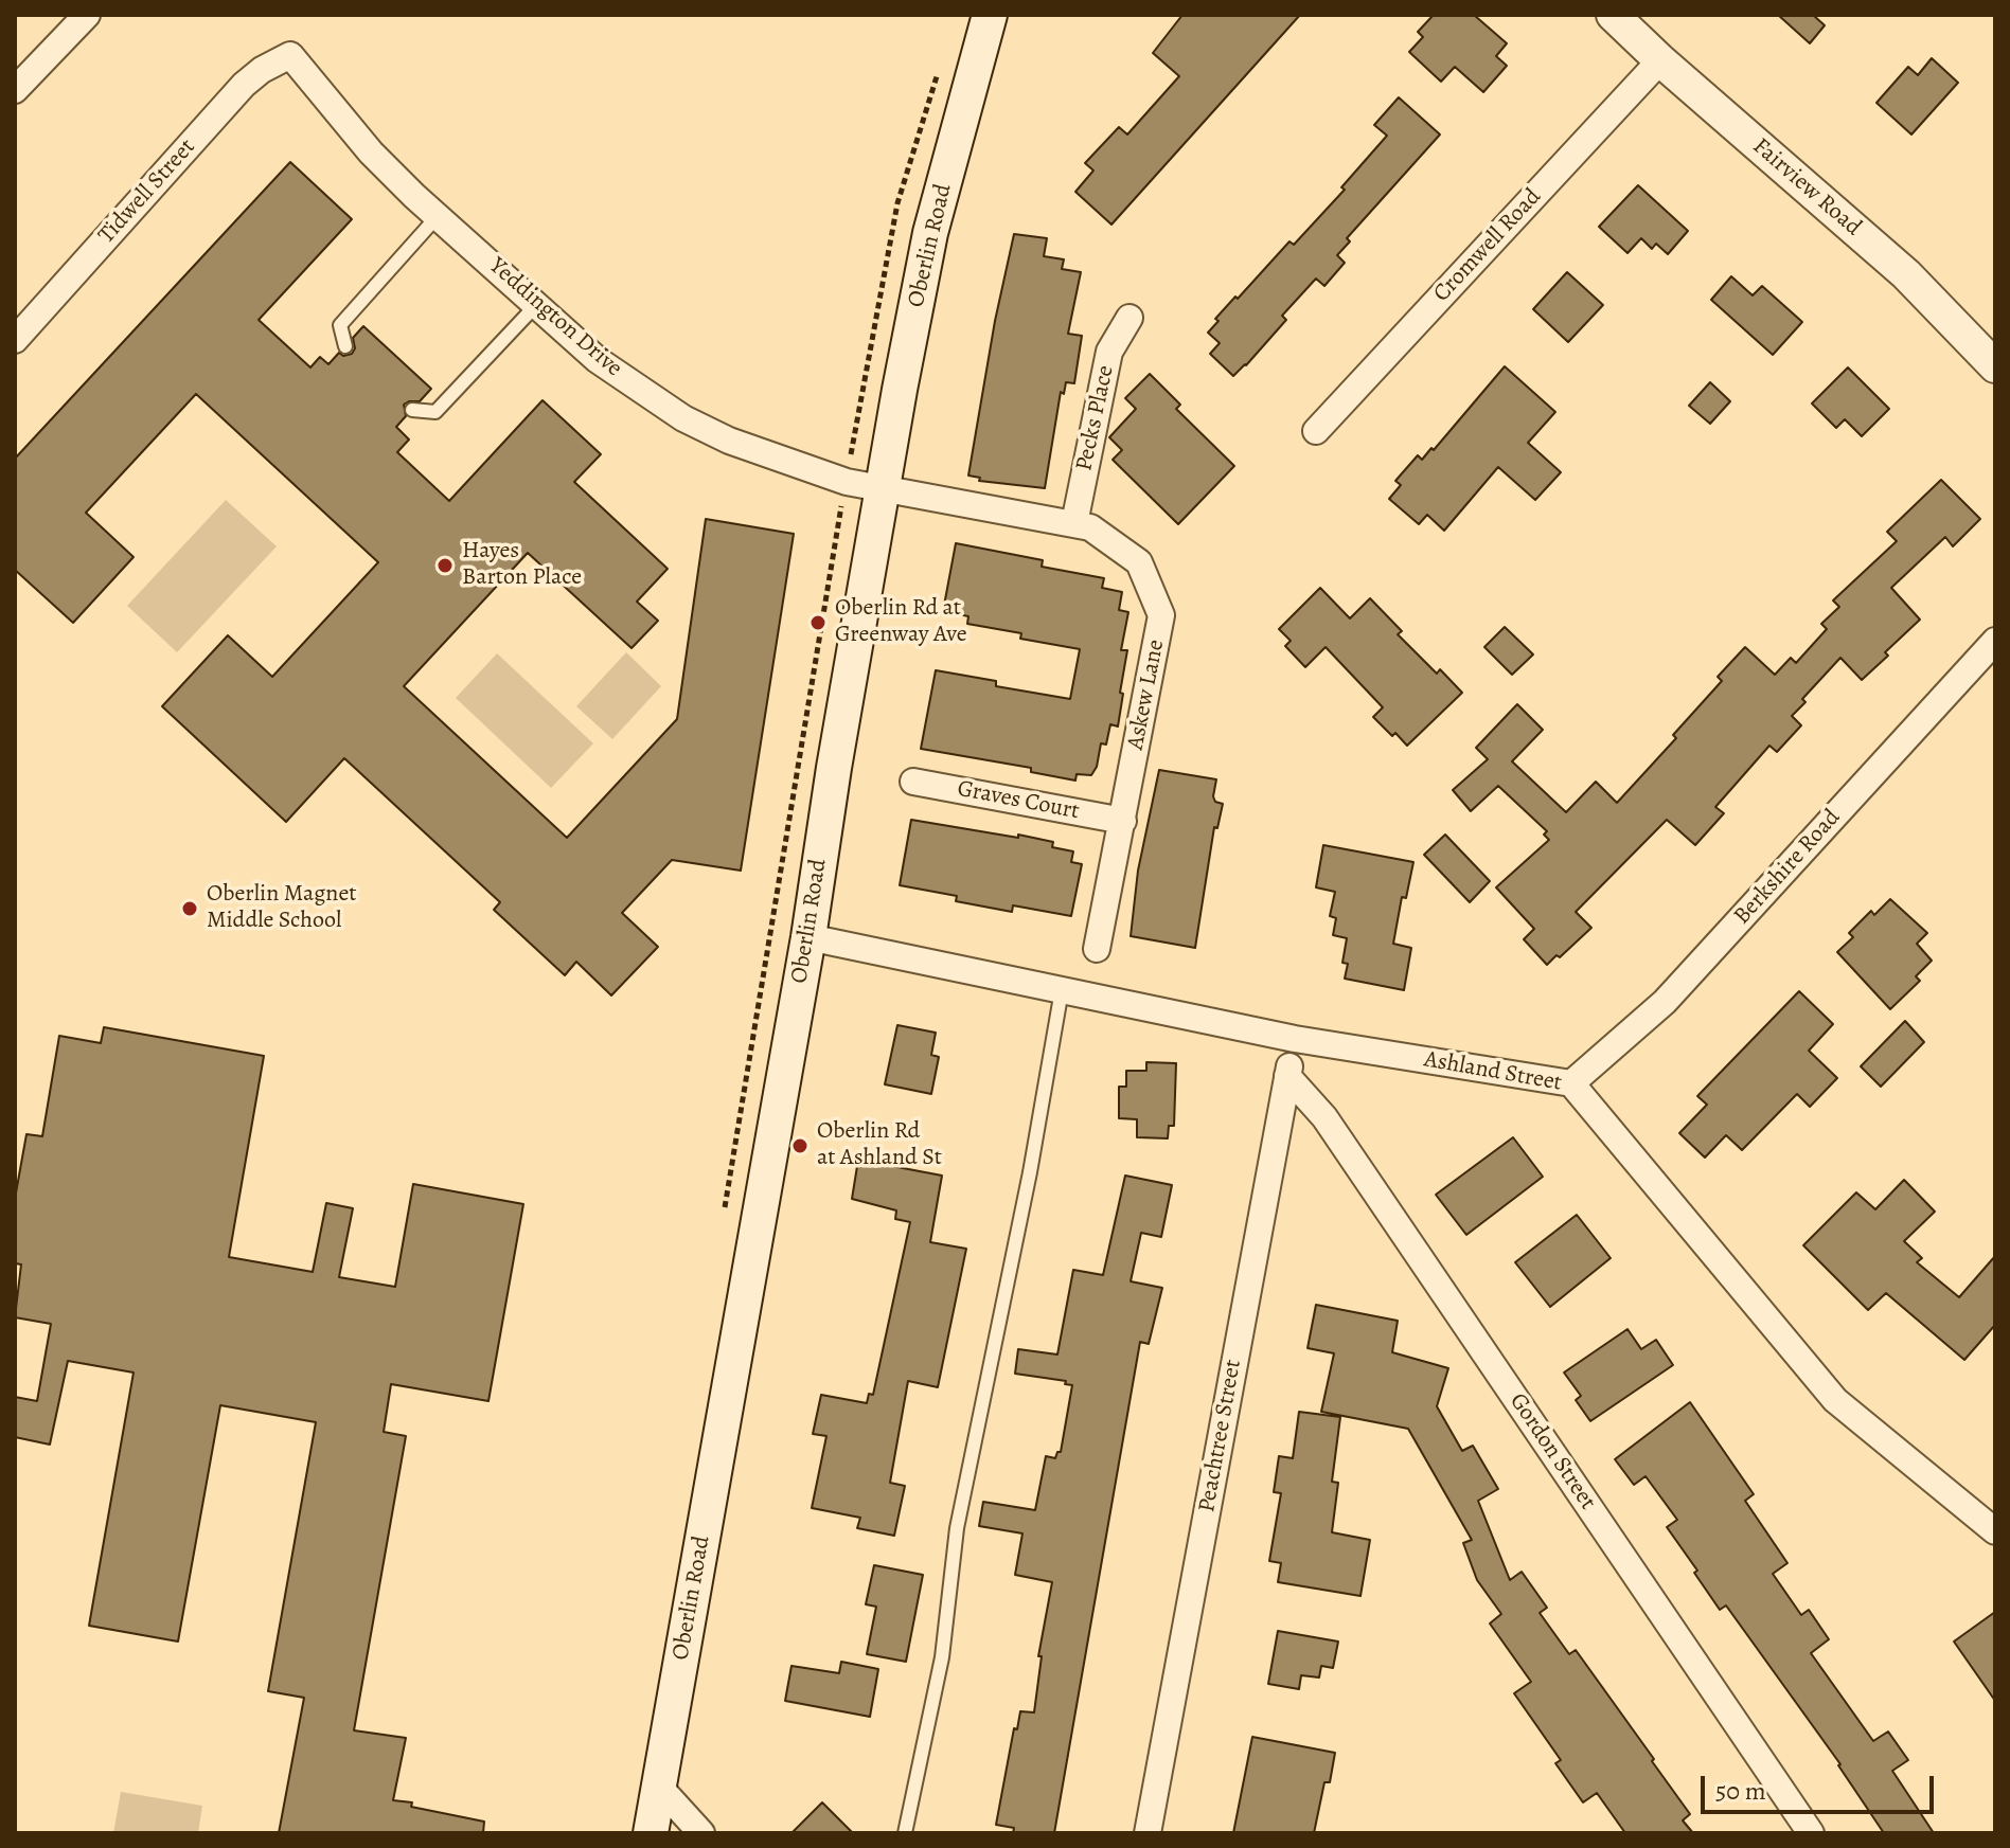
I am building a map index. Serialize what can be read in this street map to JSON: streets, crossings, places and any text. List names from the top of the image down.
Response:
{
  "streets": {
    "main road": ["Oberlin Road"],
    "street": [
      "Fairview Road",
      "Tidwell Street",
      "Cromwell Road",
      "Yeddington Drive",
      "Pecks Place",
      "Askew Lane",
      "Graves Court",
      "Berkshire Road",
      "Ashland Street",
      "Peachtree Street",
      "Gordon Street"
    ]
  },
  "crossings": [
    ["Fairview Road", "Cromwell Road"],
    ["Tidwell Street", "Yeddington Drive"],
    ["Oberlin Road", "Yeddington Drive"],
    ["Oberlin Road", "Askew Lane"],
    ["Oberlin Road", "Ashland Street"],
    ["Yeddington Drive", "Askew Lane"],
    ["Pecks Place", "Askew Lane"],
    ["Askew Lane", "Graves Court"],
    ["Berkshire Road", "Ashland Street"],
    ["Ashland Street", "Peachtree Street"],
    ["Peachtree Street", "Gordon Street"]
  ],
  "places": [
    "Hayes Barton Place",
    "Oberlin Rd at Greenway Ave",
    "Oberlin Magnet Middle School",
    "Oberlin Rd at Ashland St"
  ],
  "scale_bar": "50 m"
}
